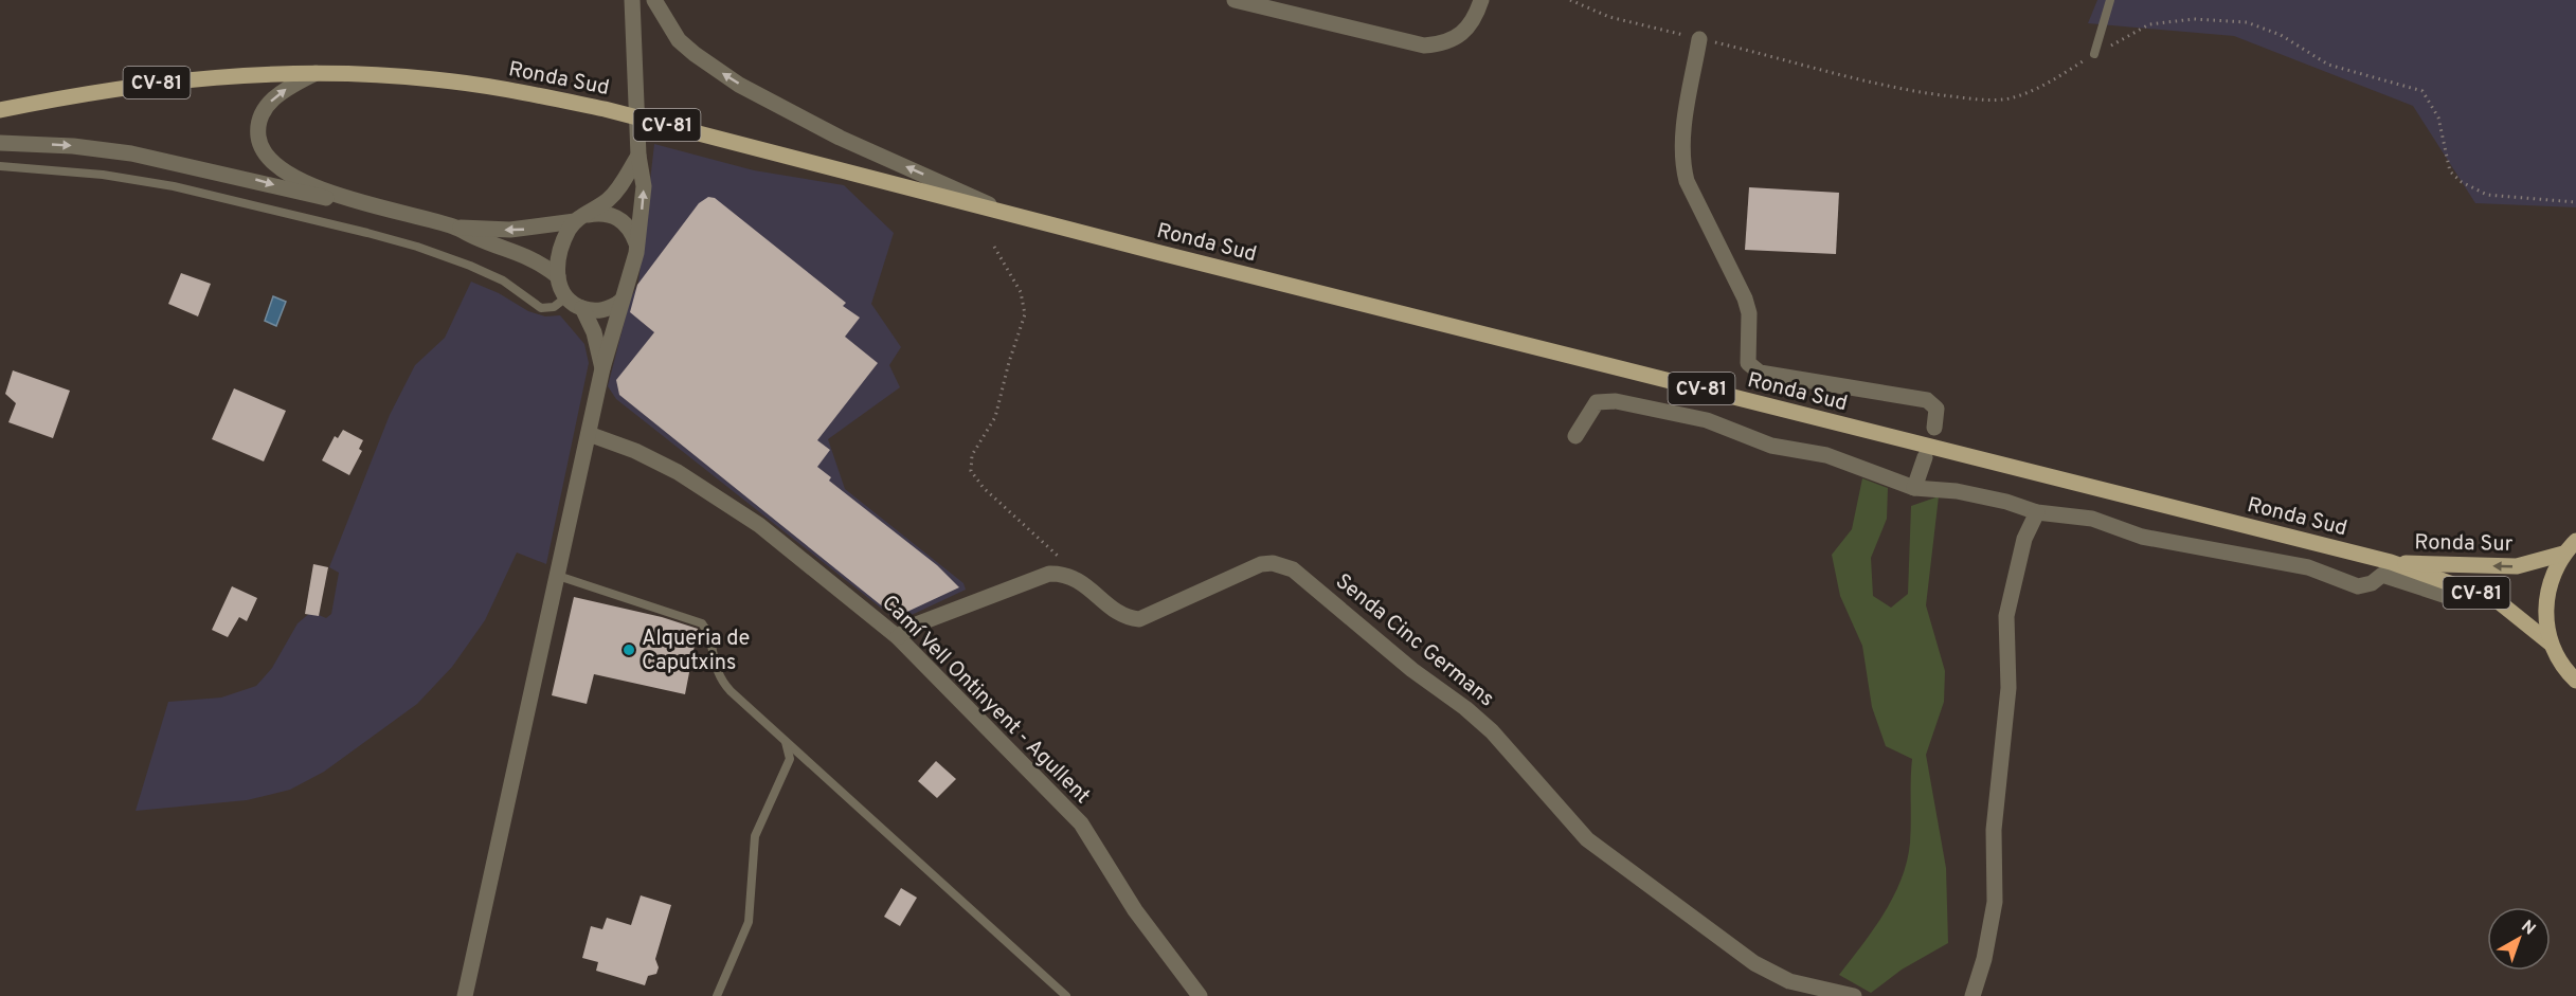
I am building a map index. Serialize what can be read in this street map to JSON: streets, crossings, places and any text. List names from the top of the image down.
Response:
{
  "streets": {
    "main road": ["Ronda Sud", "CV-81", "Ronda Sur"],
    "street": ["Senda Cinc Germans", "Camí Vell Ontinyent - Agullent"]
  },
  "crossings": [
    ["Ronda Sud", "Ronda Sur"],
    ["CV-81", "Ronda Sur"]
  ],
  "places": ["Alqueria de Caputxins"],
  "north": "top right"
}
